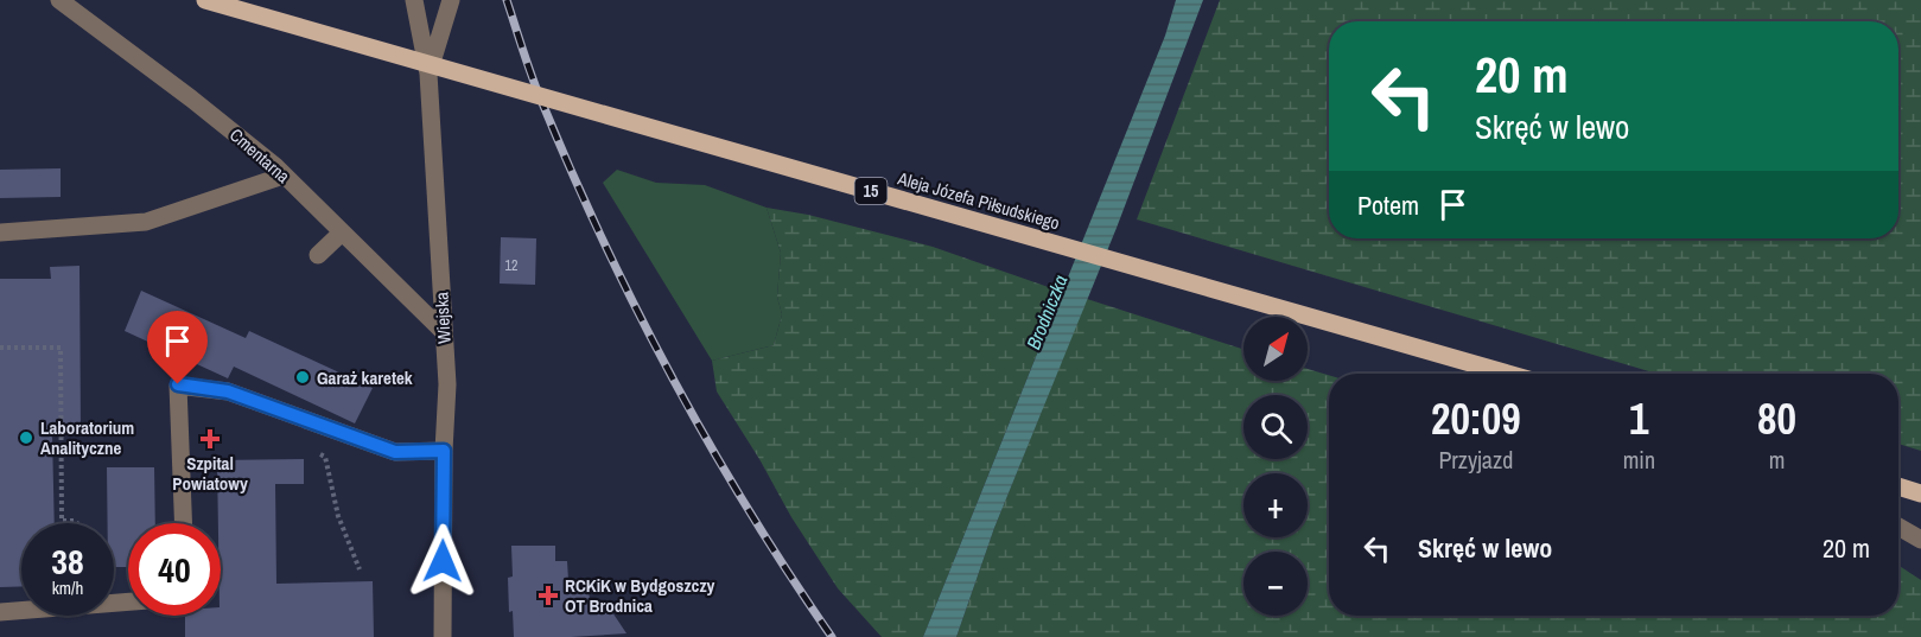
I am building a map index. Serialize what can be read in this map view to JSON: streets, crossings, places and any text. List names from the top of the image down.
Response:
{
  "streets": {
    "main road": ["15", "Aleja Józefa Piłsudskiego"],
    "street": ["Cmentarna", "Wiejska"]
  },
  "crossings": [
    ["Cmentarna", "Wiejska"]
  ],
  "water": ["Brodniczka"],
  "places": {
    "other": ["Garaż karetek", "Laboratorium Analityczne"],
    "health": ["Szpital Powiatowy", "RCKiK w Bydgoszczy OT Brodnica"]
  },
  "house_numbers": ["12"],
  "north": "top right",
  "page": {
    "turn": ["20 m", "Skręć w lewo"],
    "then": "Potem",
    "map_buttons": ["+", "−"],
    "eta": [
      "20:09",
      "Przyjazd",
      "1",
      "min",
      "80",
      "m"
    ],
    "list": [
      {
        "name": "Skręć w lewo",
        "value": "20 m"
      }
    ],
    "speed": "38 km/h",
    "limit": "40"
  }
}
